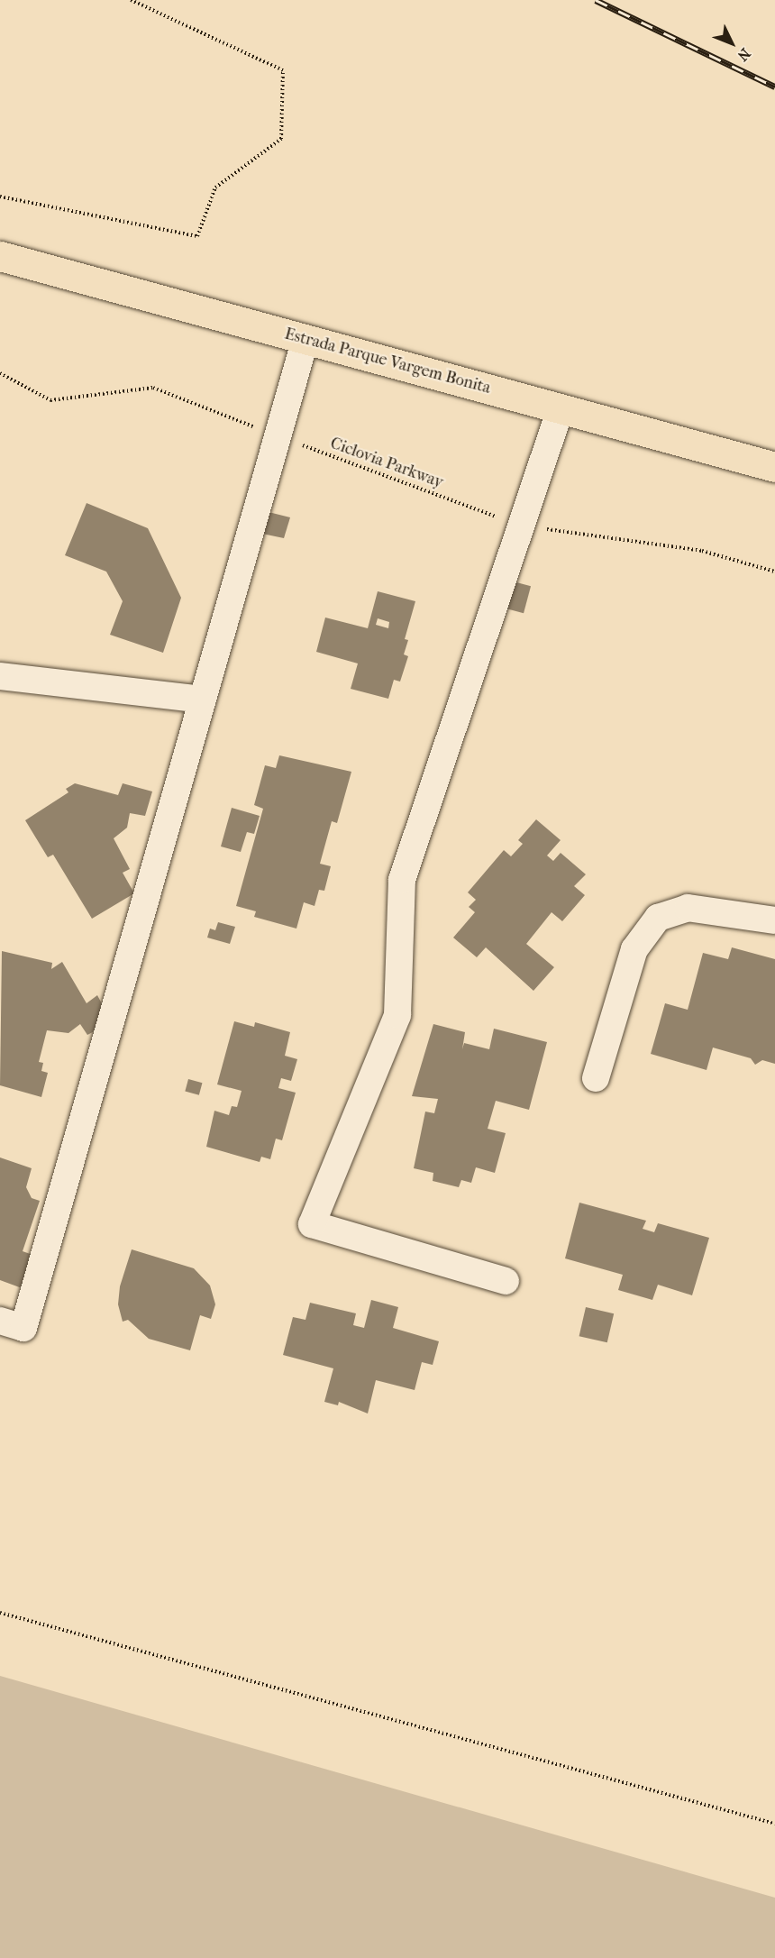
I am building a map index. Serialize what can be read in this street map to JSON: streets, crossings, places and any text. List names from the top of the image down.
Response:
{
  "streets": {
    "main road": ["Estrada Parque Vargem Bonita"],
    "path": ["Ciclovia Parkway"]
  },
  "north": "bottom right"
}
